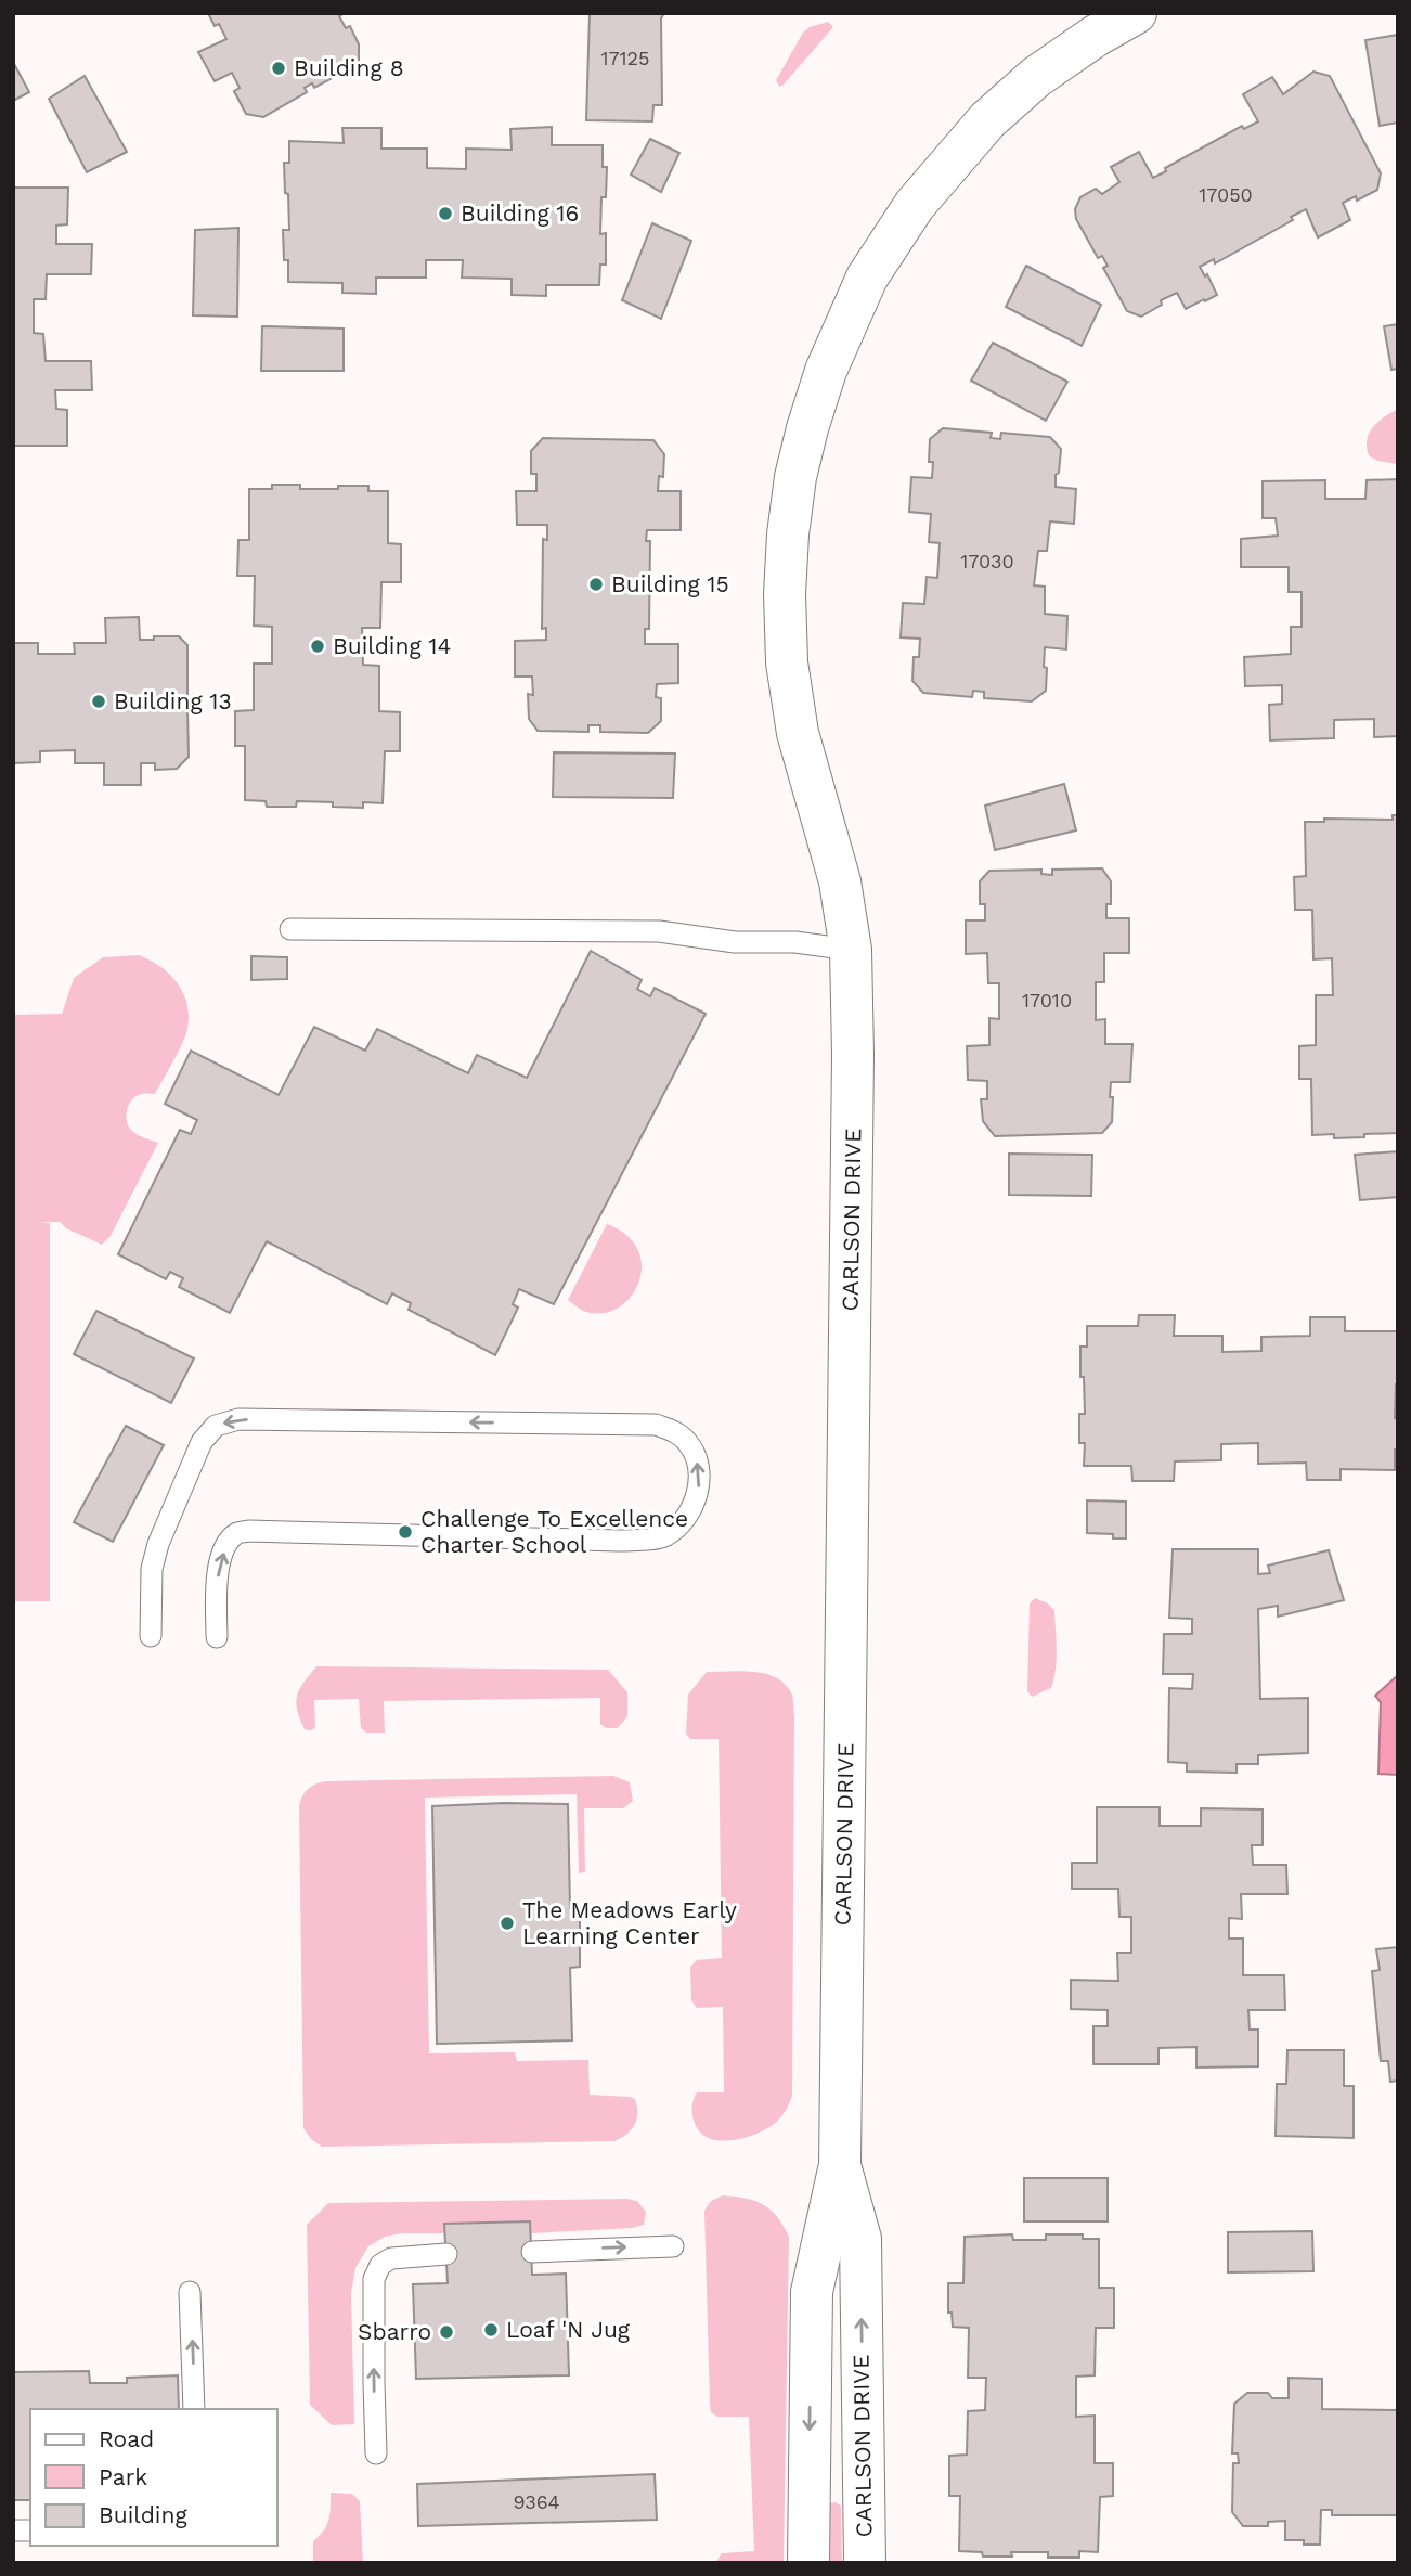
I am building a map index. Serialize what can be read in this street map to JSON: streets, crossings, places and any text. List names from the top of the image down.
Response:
{
  "streets": {
    "street": ["CARLSON DRIVE"]
  },
  "places": [
    "Building 8",
    "Building 16",
    "Building 15",
    "Building 14",
    "Building 13",
    "Challenge To Excellence Charter School",
    "The Meadows Early Learning Center",
    "Loaf 'N Jug",
    "Sbarro"
  ],
  "house_numbers": [
    "17125",
    "17050",
    "17030",
    "17010",
    "9364"
  ],
  "legend": ["Road", "Park", "Building"]
}
